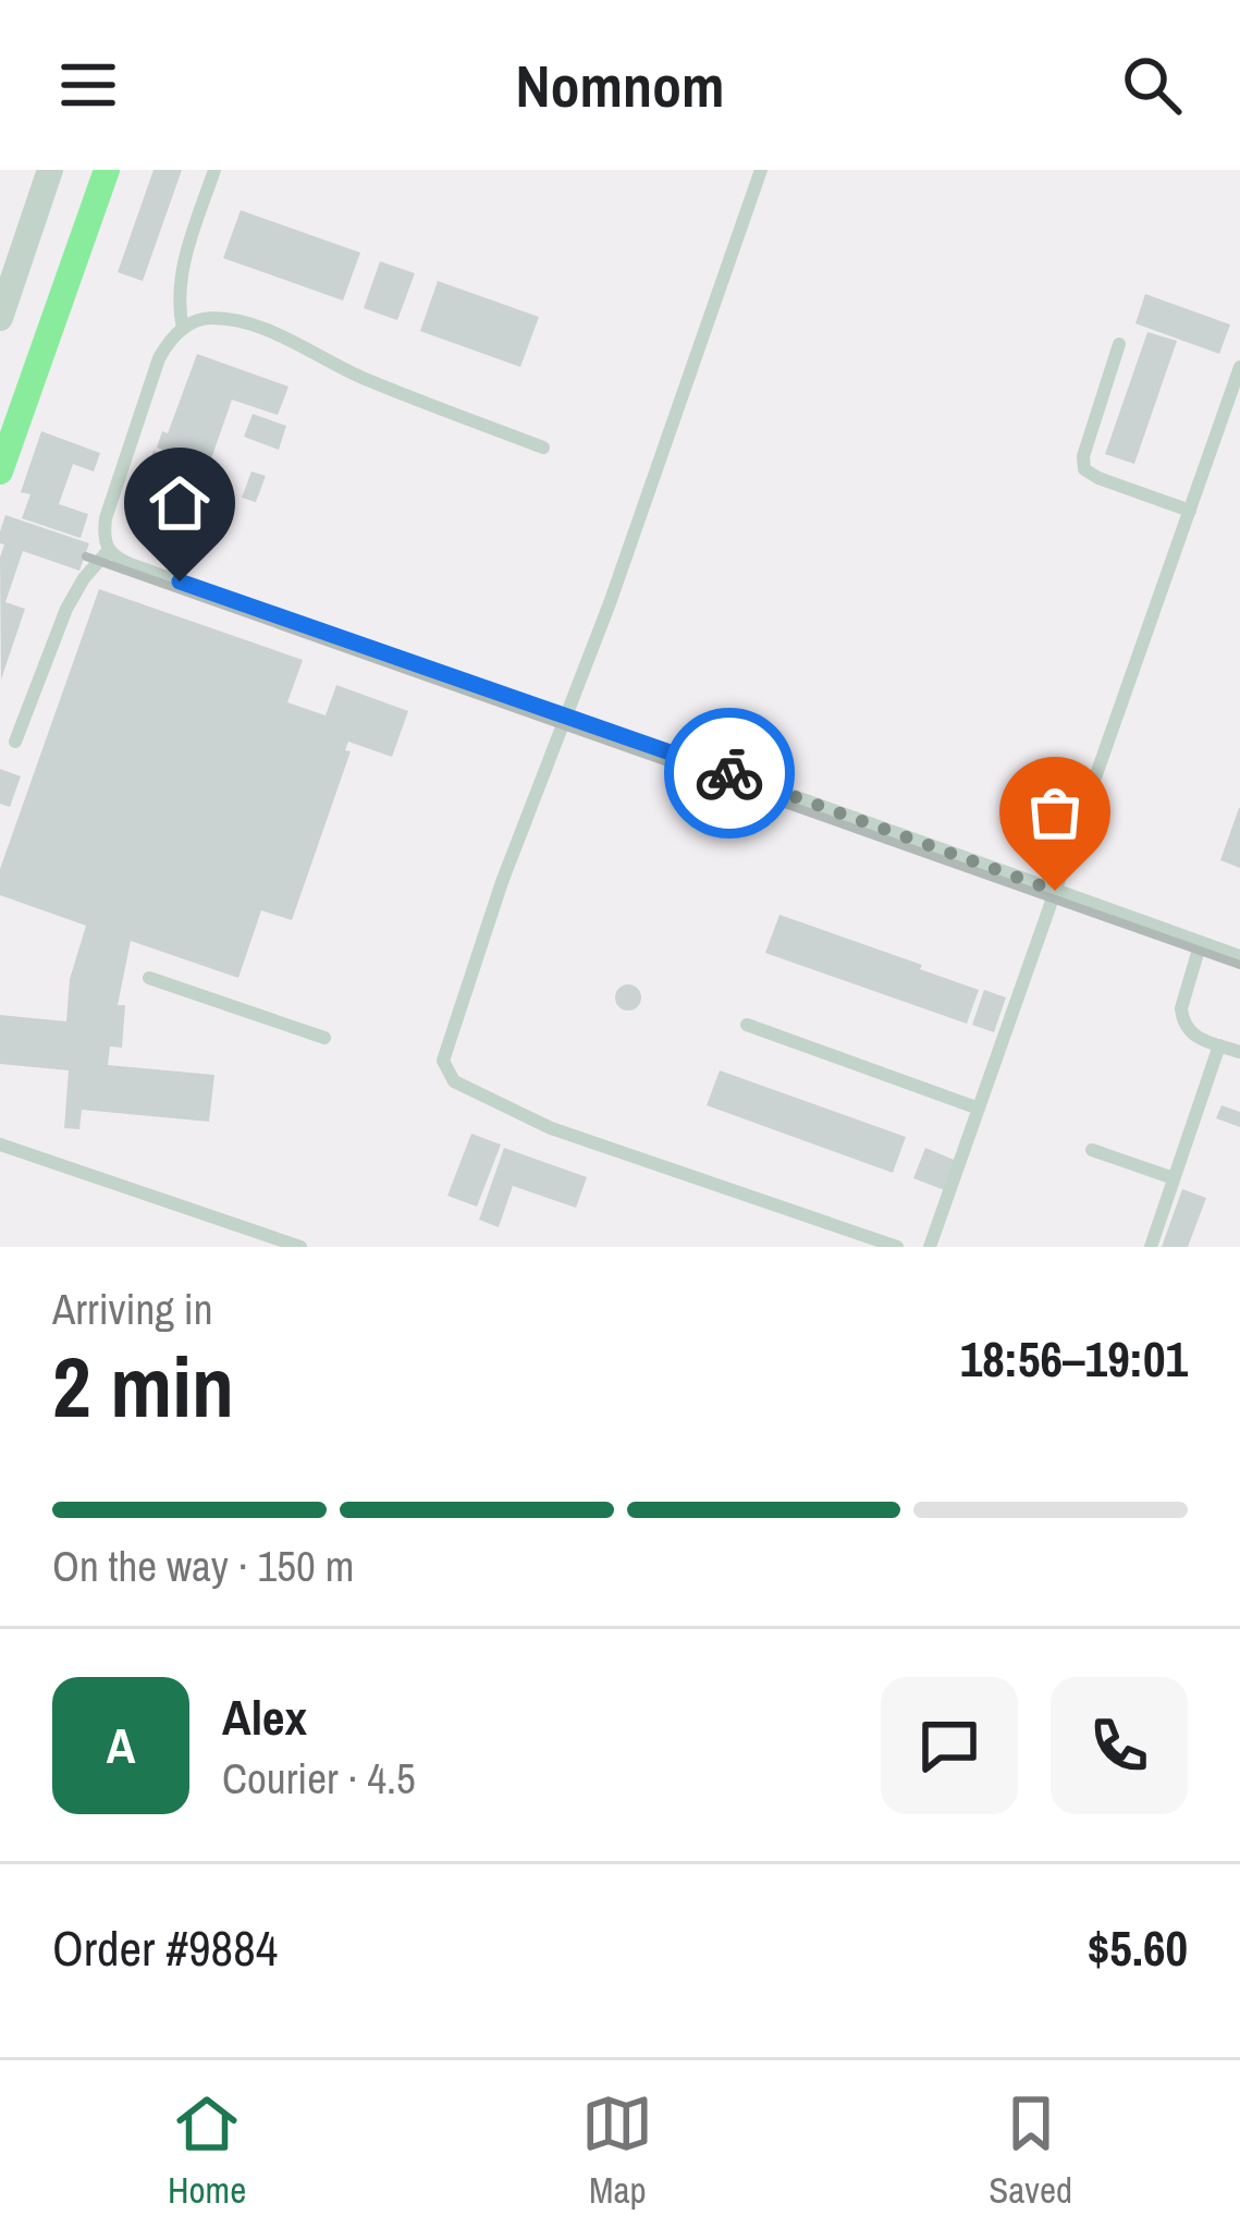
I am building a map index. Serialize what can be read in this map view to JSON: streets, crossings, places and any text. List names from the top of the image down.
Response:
{
  "page": {
    "header": "Nomnom",
    "heading": ["2 min", "Arriving in", "18:56–19:01"],
    "panel": [
      "Alex",
      "Courier · 4.5",
      "Order #9884",
      "$5.60"
    ],
    "bar": "On the way · 150 m",
    "round": "A",
    "tabs": ["Home", "Map", "Saved"]
  }
}
